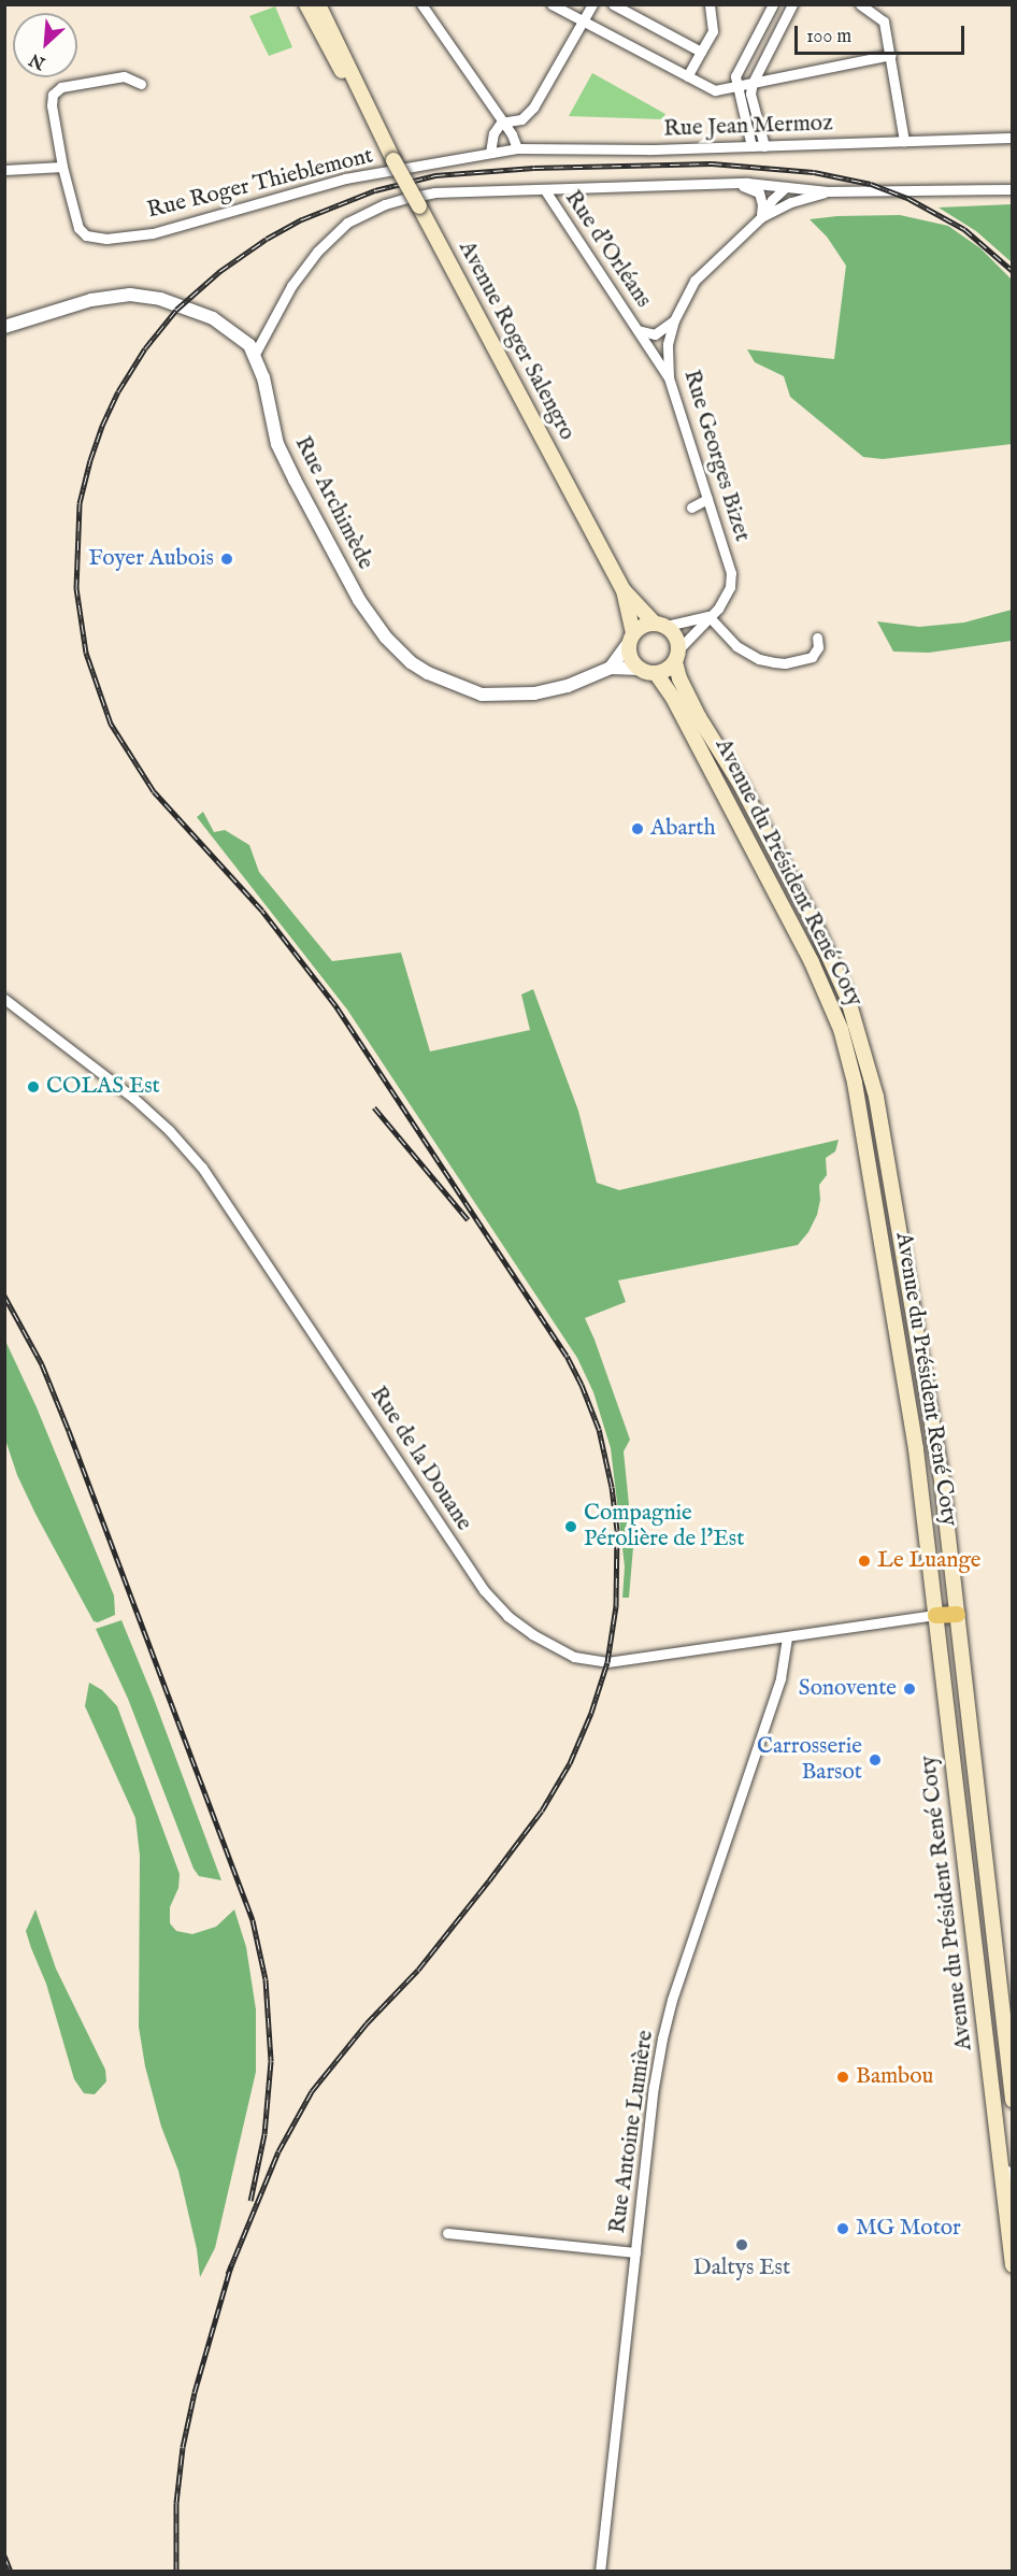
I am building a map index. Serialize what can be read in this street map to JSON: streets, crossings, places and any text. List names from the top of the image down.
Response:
{
  "streets": {
    "main road": ["Avenue Roger Salengro", "Avenue du Président René Coty"],
    "street": [
      "Rue Jean Mermoz",
      "Rue Roger Thieblemont",
      "Rue d'Orléans",
      "Rue Georges Bizet",
      "Rue Archimède",
      "Rue de la Douane",
      "Rue Antoine Lumière"
    ]
  },
  "crossings": [
    ["Rue Jean Mermoz", "Rue Roger Thieblemont"],
    ["Rue d'Orléans", "Rue Georges Bizet"],
    ["Avenue Roger Salengro", "Rue Georges Bizet"],
    ["Avenue Roger Salengro", "Rue Archimède"],
    ["Avenue Roger Salengro", "Avenue du Président René Coty"],
    ["Rue Georges Bizet", "Rue Archimède"],
    ["Rue Georges Bizet", "Avenue du Président René Coty"],
    ["Rue Archimède", "Avenue du Président René Coty"],
    ["Avenue du Président René Coty", "Rue de la Douane"],
    ["Rue de la Douane", "Rue Antoine Lumière"]
  ],
  "places": [
    "Foyer Aubois",
    "Abarth",
    "COLAS Est",
    "Compagnie Pérolière de l'Est",
    "Le Luange",
    "Sonovente",
    "Carrosserie Barsot",
    "Bambou",
    "MG Motor",
    "Daltys Est"
  ],
  "scale_bar": "100 m",
  "north": "bottom left"
}
